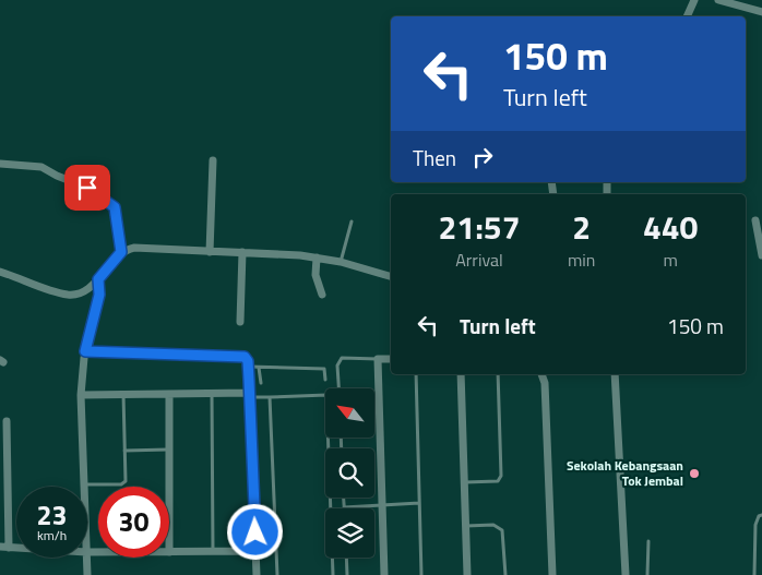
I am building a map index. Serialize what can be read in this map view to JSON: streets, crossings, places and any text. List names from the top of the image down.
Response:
{
  "places": ["Sekolah Kebangsaan Tok Jembal"],
  "north": "top left",
  "page": {
    "turn": ["150 m", "Turn left"],
    "then": "Then",
    "eta": [
      "21:57",
      "Arrival",
      "2",
      "min",
      "440",
      "m"
    ],
    "list": [
      {
        "name": "Turn left",
        "value": "150 m"
      }
    ],
    "speed": "23 km/h",
    "limit": "30"
  }
}
